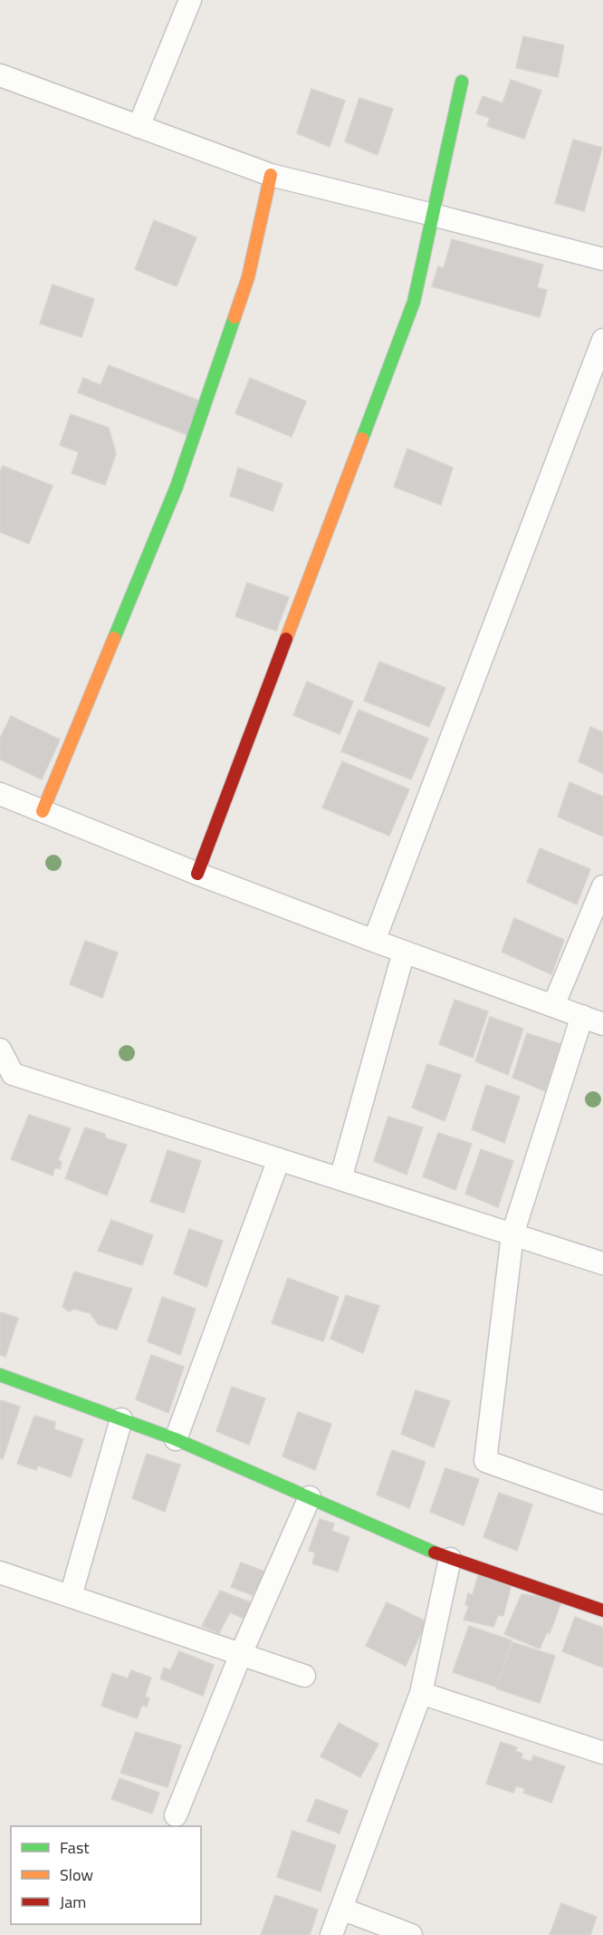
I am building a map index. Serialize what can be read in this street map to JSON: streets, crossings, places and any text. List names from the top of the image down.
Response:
{
  "legend": ["Fast", "Slow", "Jam"]
}
